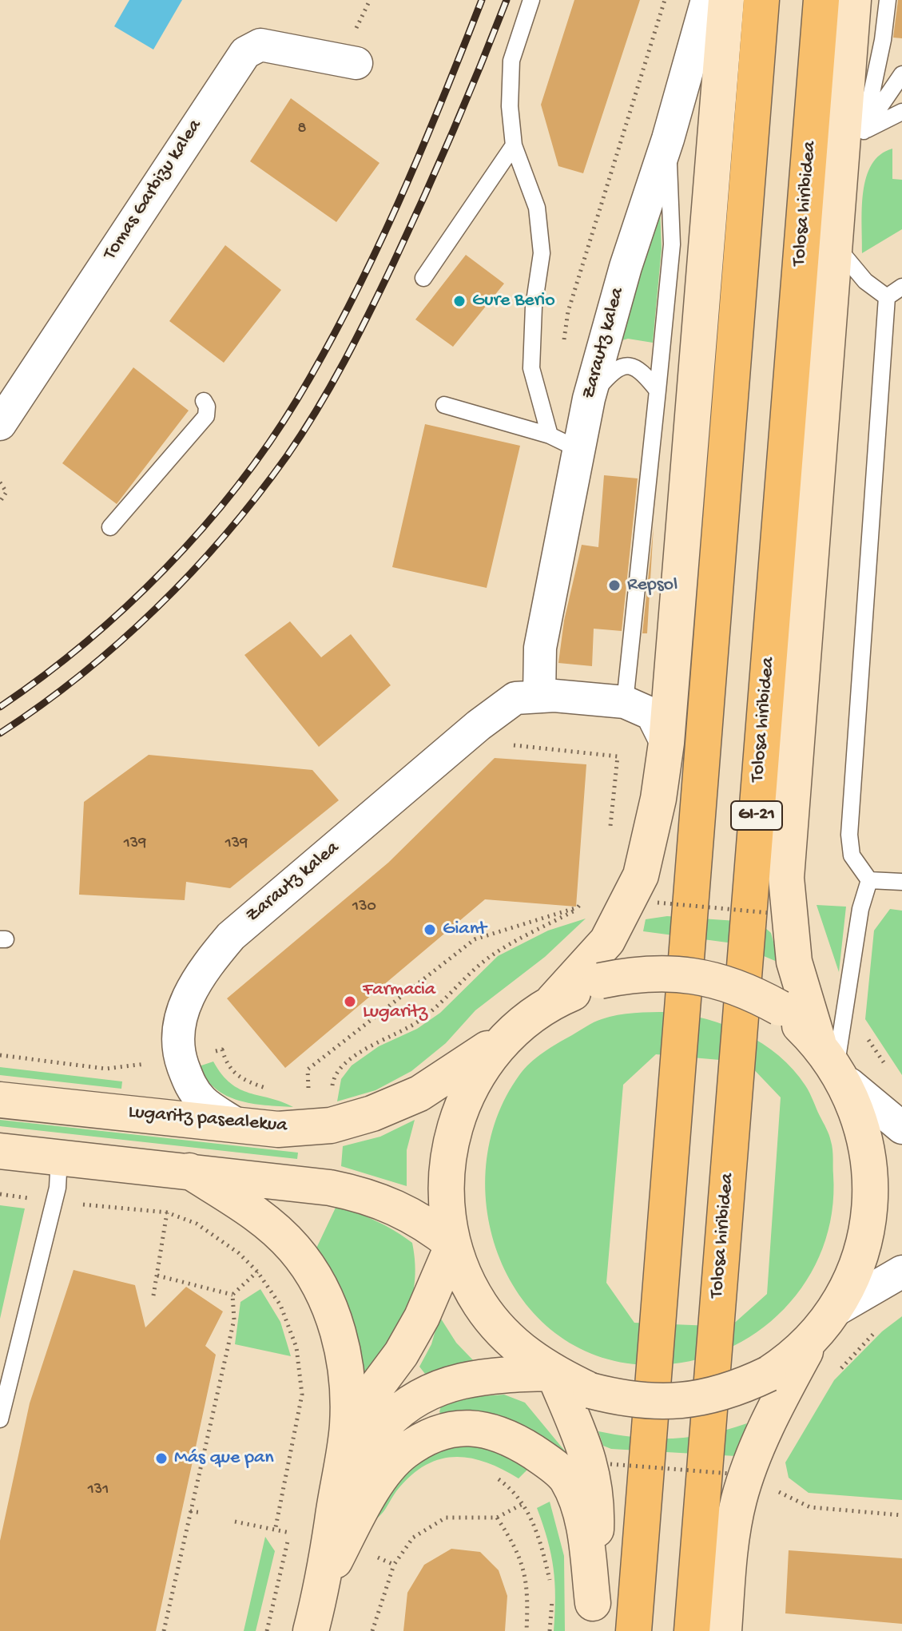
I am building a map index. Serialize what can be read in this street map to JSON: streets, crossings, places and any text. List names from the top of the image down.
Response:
{
  "streets": {
    "main road": ["Tolosa hiribidea", "GI-21", "Lugaritz pasealekua"],
    "street": ["Tomas Garbizu kalea", "Zarautz kalea"]
  },
  "crossings": [
    ["Zarautz kalea", "Lugaritz pasealekua"]
  ],
  "places": [
    "Gure Berio",
    "Repsol",
    "Giant",
    "Farmacia Lugaritz",
    "Más que pan"
  ],
  "house_numbers": [
    "8",
    "139",
    "139",
    "130",
    "131"
  ]
}
